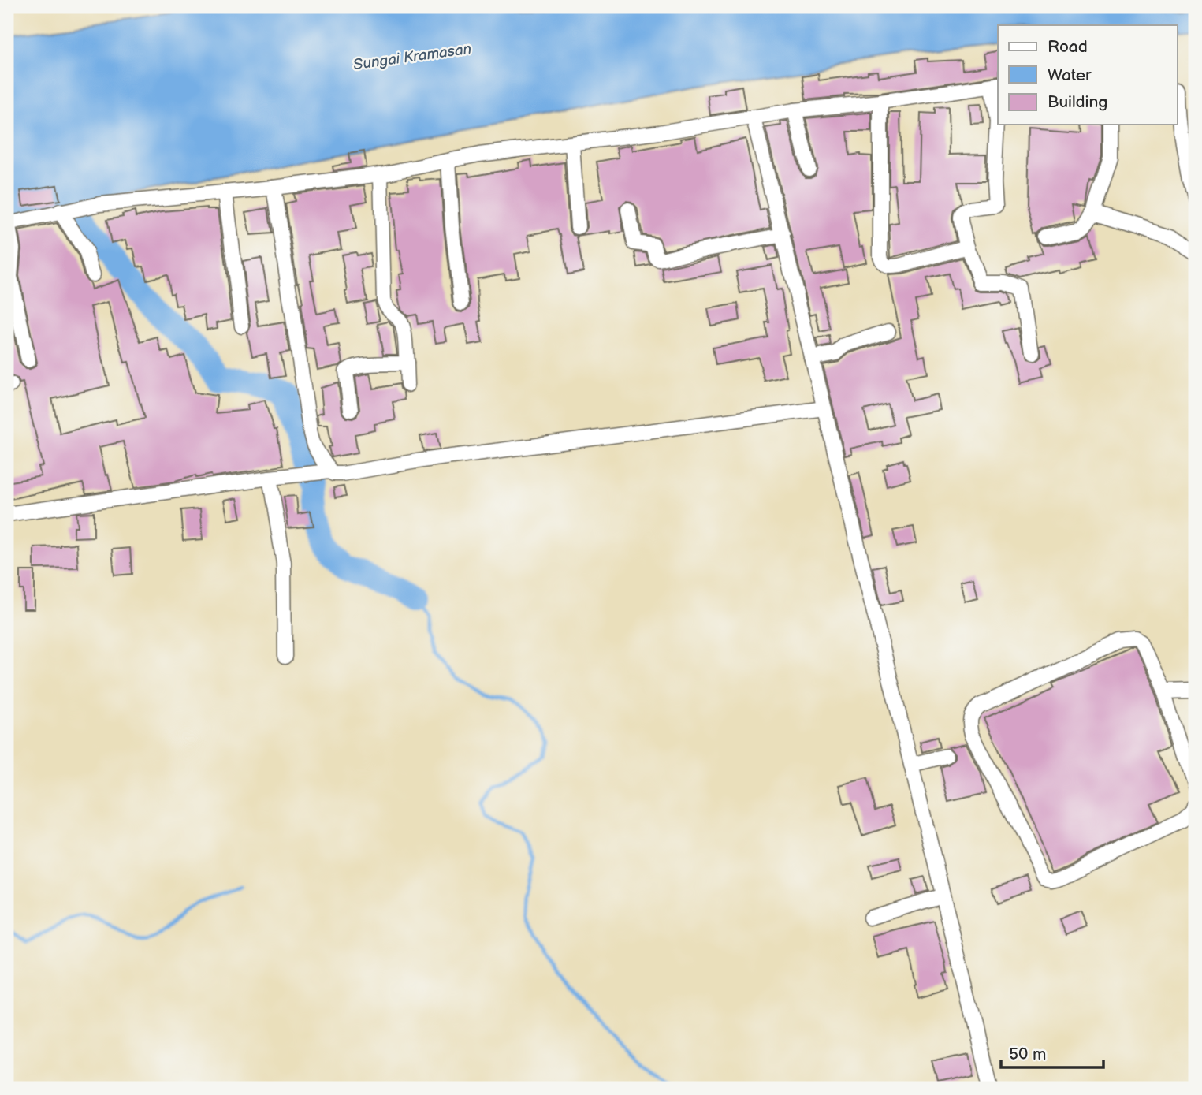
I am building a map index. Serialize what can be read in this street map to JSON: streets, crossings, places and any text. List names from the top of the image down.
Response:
{
  "water": ["Sungai Kramasan"],
  "legend": ["Road", "Water", "Building"],
  "scale_bar": "50 m"
}
